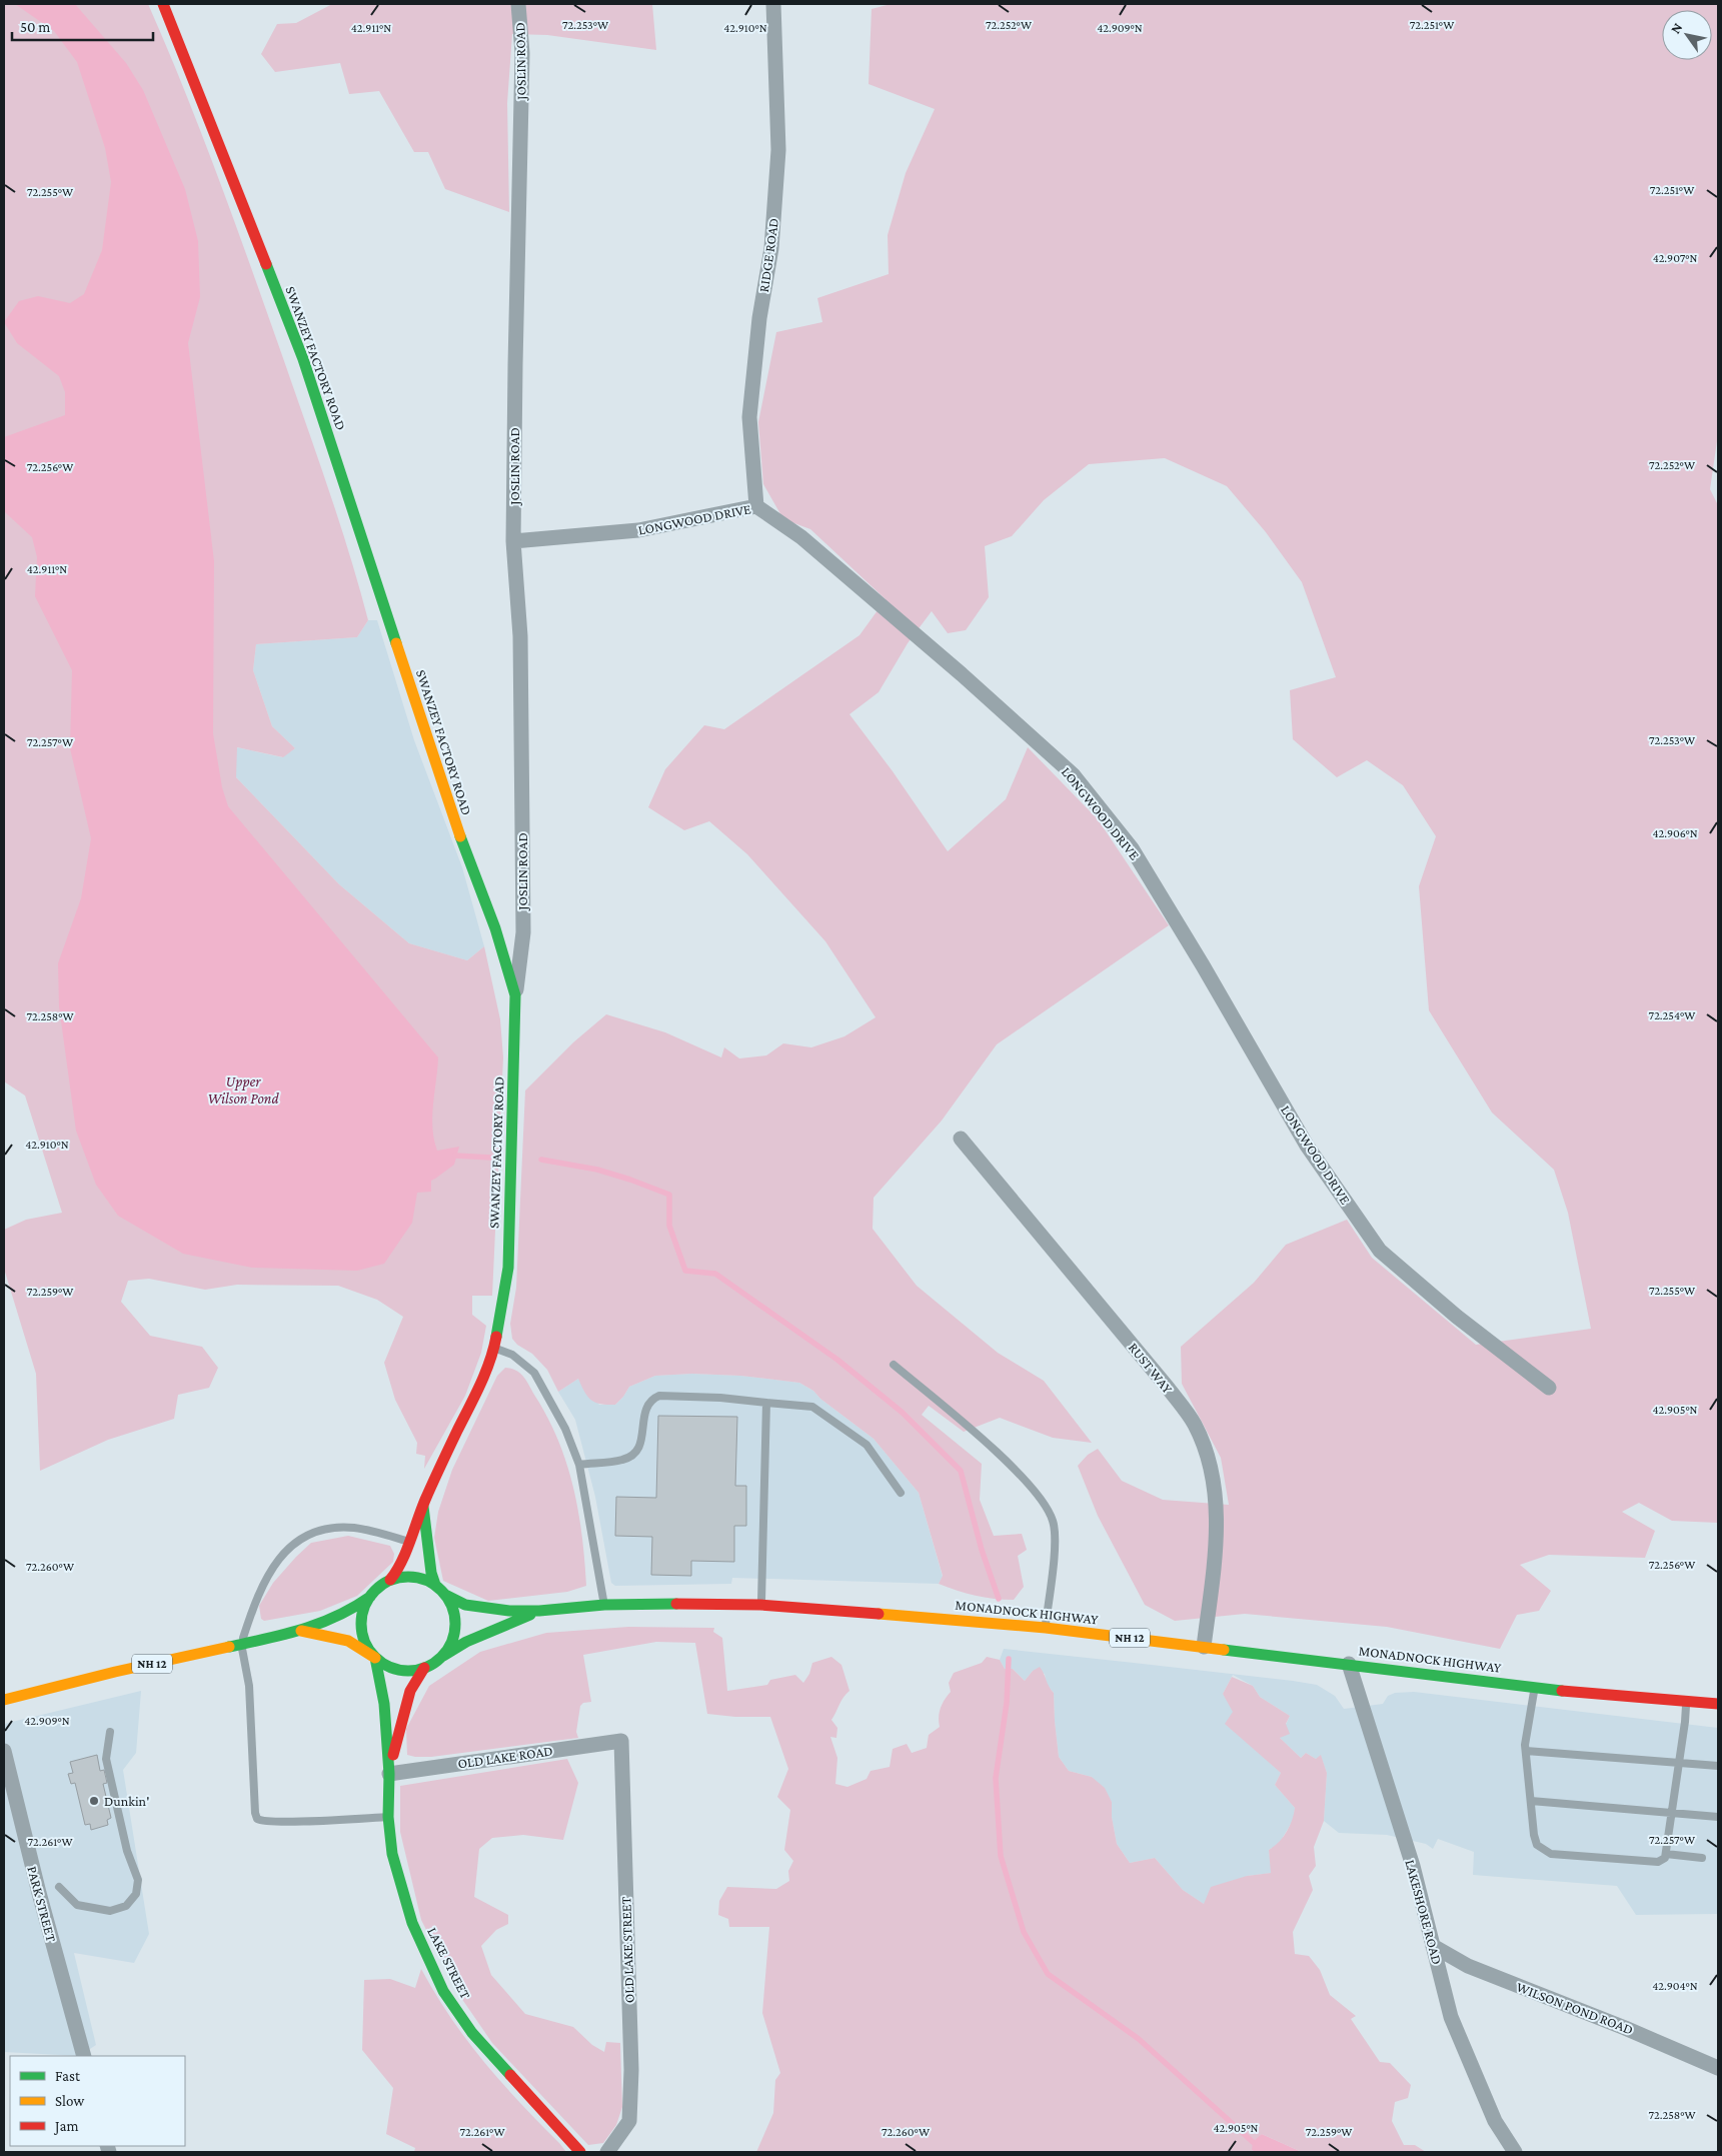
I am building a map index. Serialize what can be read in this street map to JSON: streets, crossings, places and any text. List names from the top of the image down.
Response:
{
  "streets": {
    "main road": [
      "SWANZEY FACTORY ROAD",
      "MONADNOCK HIGHWAY",
      "NH 12",
      "LAKE STREET"
    ],
    "street": [
      "JOSLIN ROAD",
      "RIDGE ROAD",
      "LONGWOOD DRIVE",
      "RUST WAY",
      "OLD LAKE ROAD",
      "PARK STREET",
      "LAKESHORE ROAD",
      "OLD LAKE STREET",
      "WILSON POND ROAD"
    ]
  },
  "crossings": [
    ["JOSLIN ROAD", "SWANZEY FACTORY ROAD"],
    ["JOSLIN ROAD", "LONGWOOD DRIVE"],
    ["RIDGE ROAD", "LONGWOOD DRIVE"],
    ["SWANZEY FACTORY ROAD", "MONADNOCK HIGHWAY"],
    ["SWANZEY FACTORY ROAD", "NH 12"],
    ["SWANZEY FACTORY ROAD", "LAKE STREET"],
    ["RUST WAY", "MONADNOCK HIGHWAY"],
    ["MONADNOCK HIGHWAY", "NH 12"],
    ["MONADNOCK HIGHWAY", "LAKESHORE ROAD"],
    ["MONADNOCK HIGHWAY", "LAKE STREET"],
    ["NH 12", "LAKE STREET"],
    ["OLD LAKE ROAD", "OLD LAKE STREET"],
    ["OLD LAKE ROAD", "LAKE STREET"],
    ["LAKESHORE ROAD", "WILSON POND ROAD"]
  ],
  "water": ["Upper Wilson Pond"],
  "places": ["Dunkin'"],
  "legend": ["Fast", "Slow", "Jam"],
  "scale_bar": "50 m",
  "north": "top left",
  "coordinates": [
    "72.253°W",
    "72.252°W",
    "72.251°W",
    "42.911°N",
    "42.910°N",
    "42.909°N",
    "72.255°W",
    "42.907°N",
    "72.256°W",
    "72.257°W",
    "42.906°N",
    "72.254°W",
    "72.258°W",
    "72.259°W",
    "42.905°N",
    "72.260°W",
    "72.261°W",
    "42.904°N"
  ]
}
